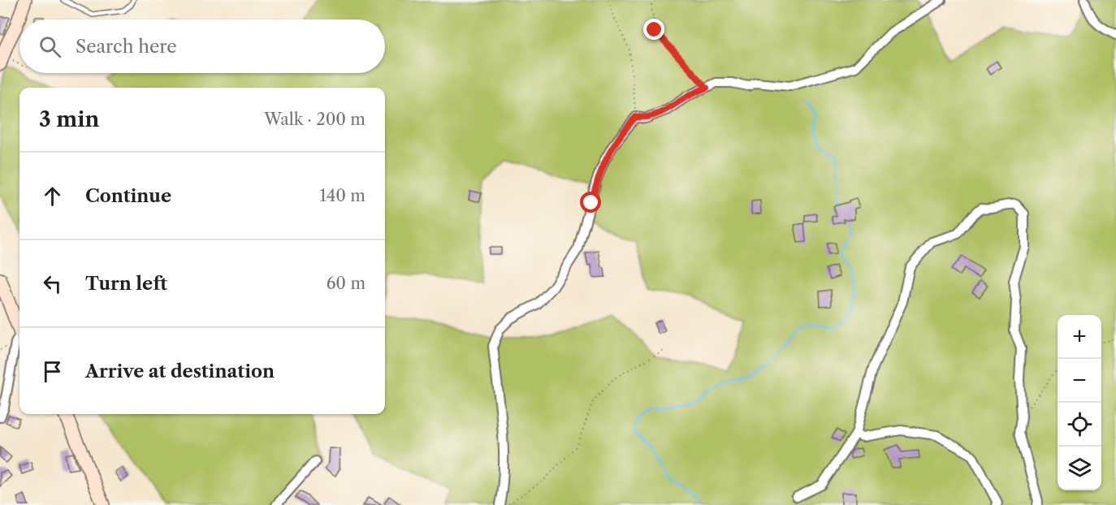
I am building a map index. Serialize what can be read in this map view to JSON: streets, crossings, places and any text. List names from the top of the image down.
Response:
{
  "page": {
    "search": "Search here",
    "heading": ["3 min", "Walk · 200 m"],
    "list": [
      ["Continue", "140 m"],
      ["Turn left", "60 m"],
      "Arrive at destination"
    ],
    "map_buttons": ["+", "−"]
  }
}
